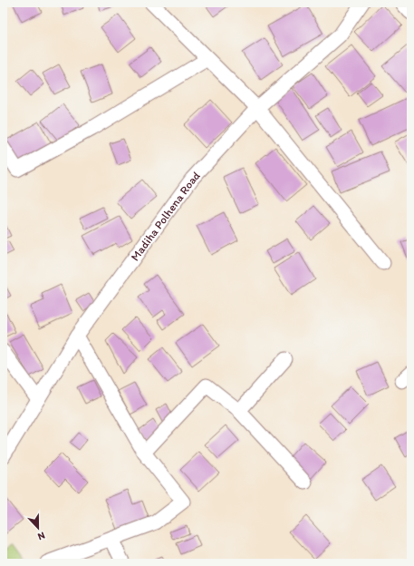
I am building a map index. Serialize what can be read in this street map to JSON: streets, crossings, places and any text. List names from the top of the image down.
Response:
{
  "streets": {
    "street": ["Madiha Polhena Road"]
  },
  "north": "bottom"
}
